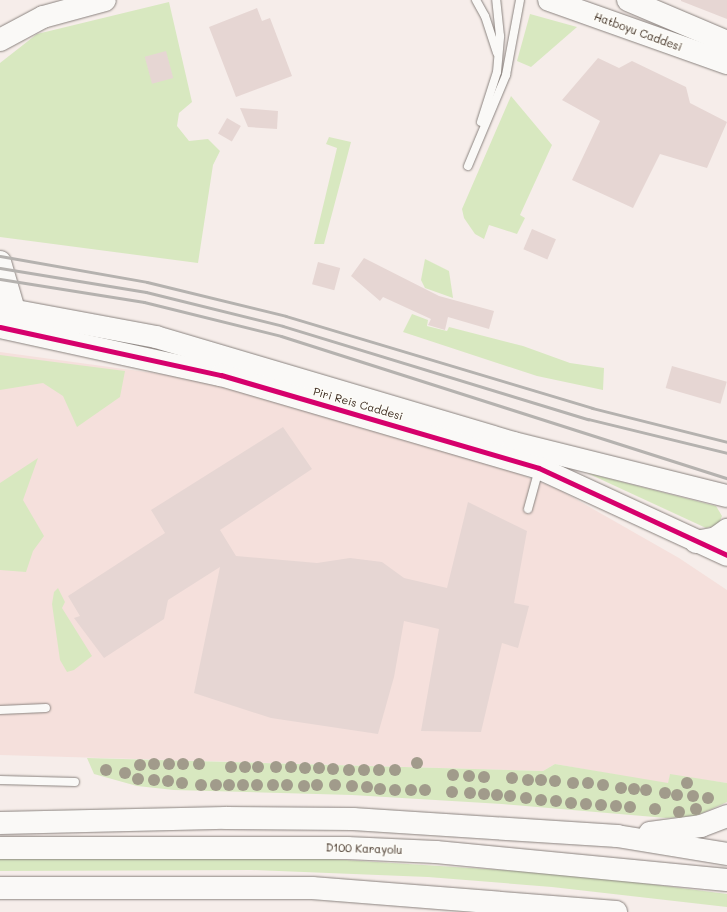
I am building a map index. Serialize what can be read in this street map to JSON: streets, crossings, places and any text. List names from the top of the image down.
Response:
{
  "streets": {
    "main road": ["Hatboyu Caddesi", "Piri Reis Caddesi", "D100 Karayolu"]
  }
}
